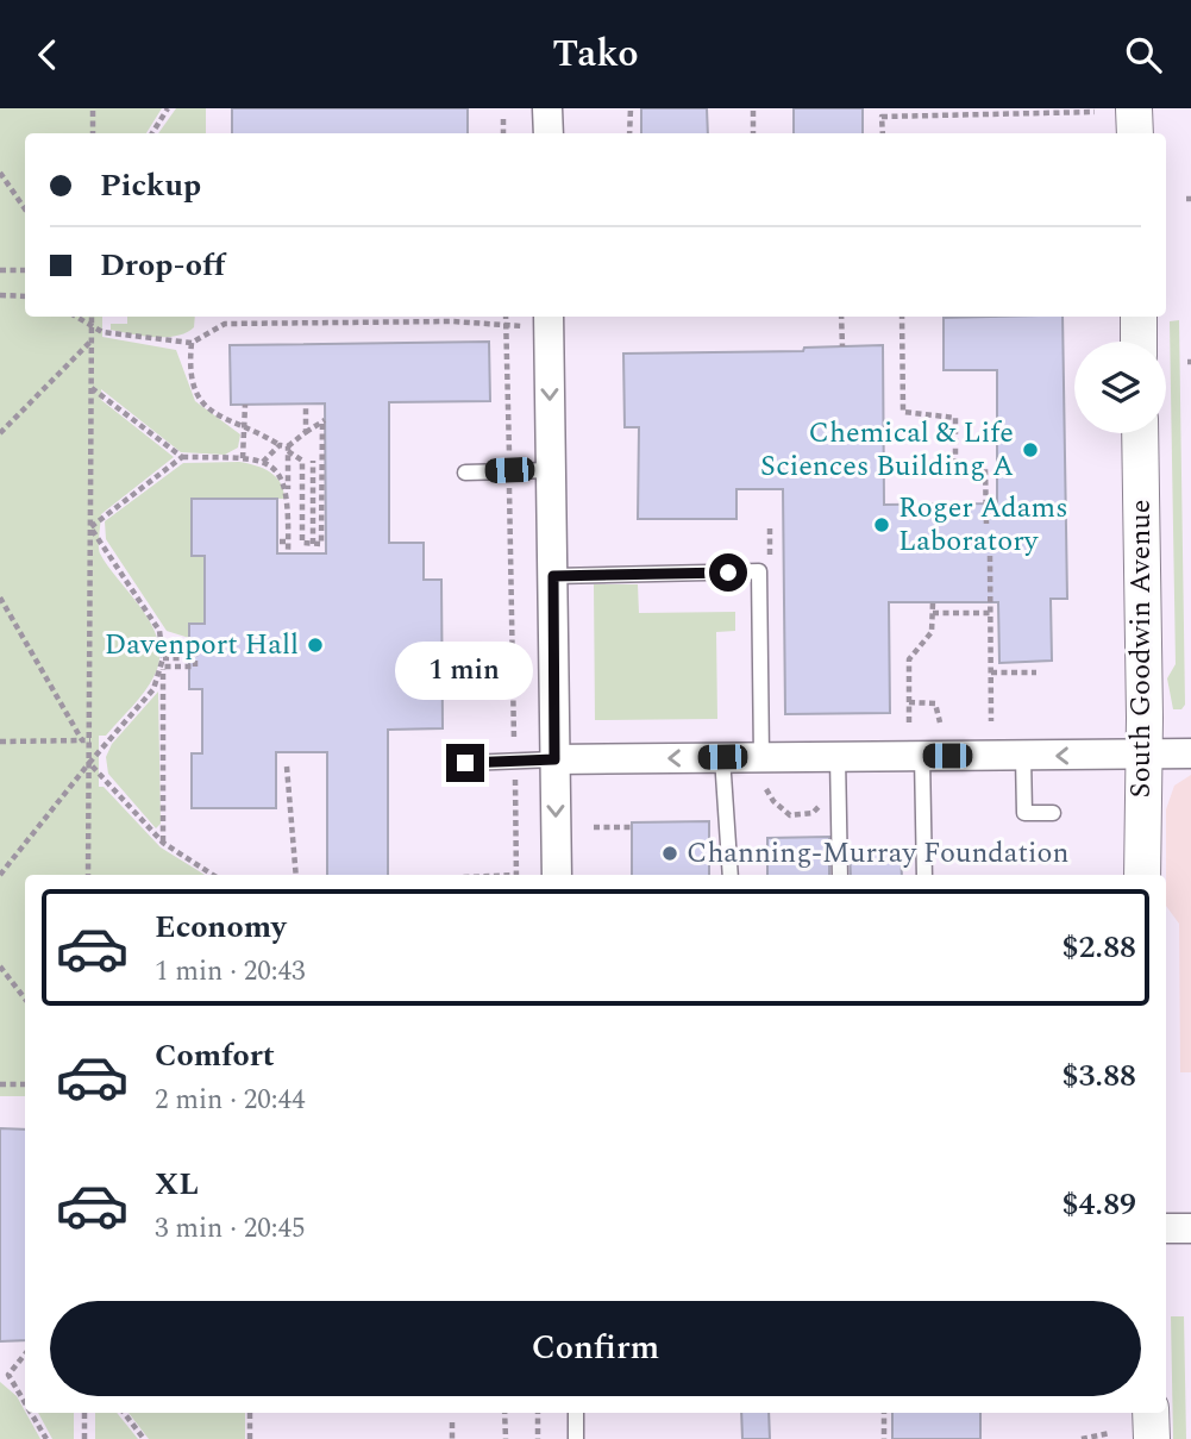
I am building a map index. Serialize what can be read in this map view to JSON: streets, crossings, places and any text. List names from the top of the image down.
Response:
{
  "streets": {
    "street": ["South Goodwin Avenue"]
  },
  "places": [
    "Chemical & Life Sciences Building A",
    "Roger Adams Laboratory",
    "Davenport Hall",
    "Channing-Murray Foundation"
  ],
  "page": {
    "header": "Tako",
    "banner": ["Pickup", "Drop-off"],
    "bubble": "1 min",
    "list": [
      {
        "name": "Economy",
        "note": "1 min · 20:43",
        "value": "$2.88"
      },
      {
        "name": "Comfort",
        "note": "2 min · 20:44",
        "value": "$3.88"
      },
      {
        "name": "XL",
        "note": "3 min · 20:45",
        "value": "$4.89"
      }
    ],
    "buttons": "Confirm"
  }
}
